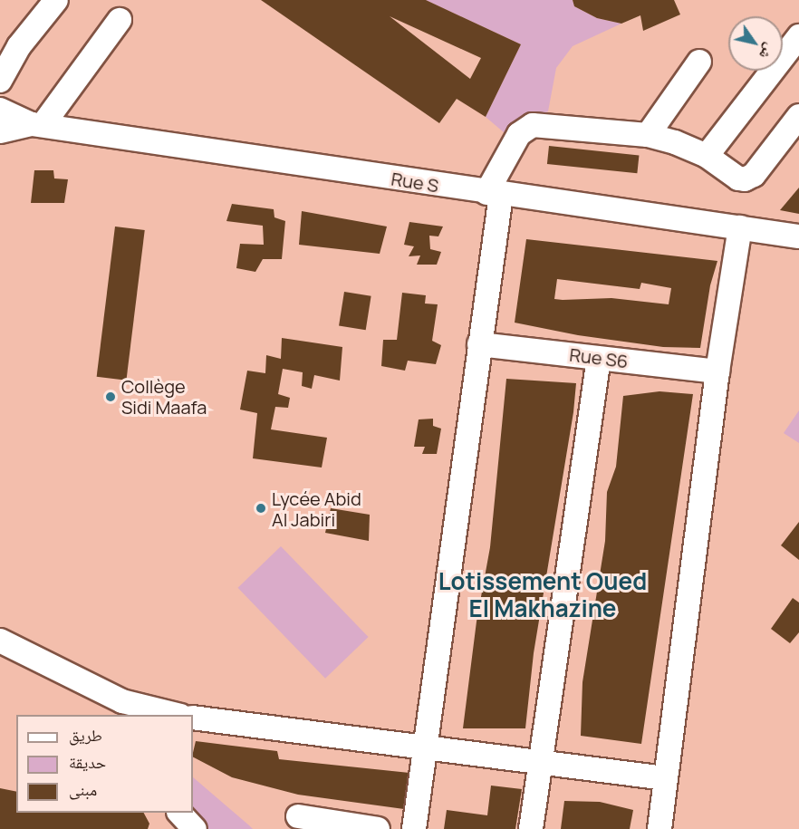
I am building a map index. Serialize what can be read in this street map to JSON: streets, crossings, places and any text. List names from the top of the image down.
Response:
{
  "streets": {
    "street": ["Rue S", "Rue S6"]
  },
  "districts": ["Lotissement Oued El Makhazine"],
  "places": ["Collège Sidi Maafa", "Lycée Abid Al Jabiri"],
  "legend": ["طريق", "حديقة", "مبنى"],
  "north": "bottom right"
}
